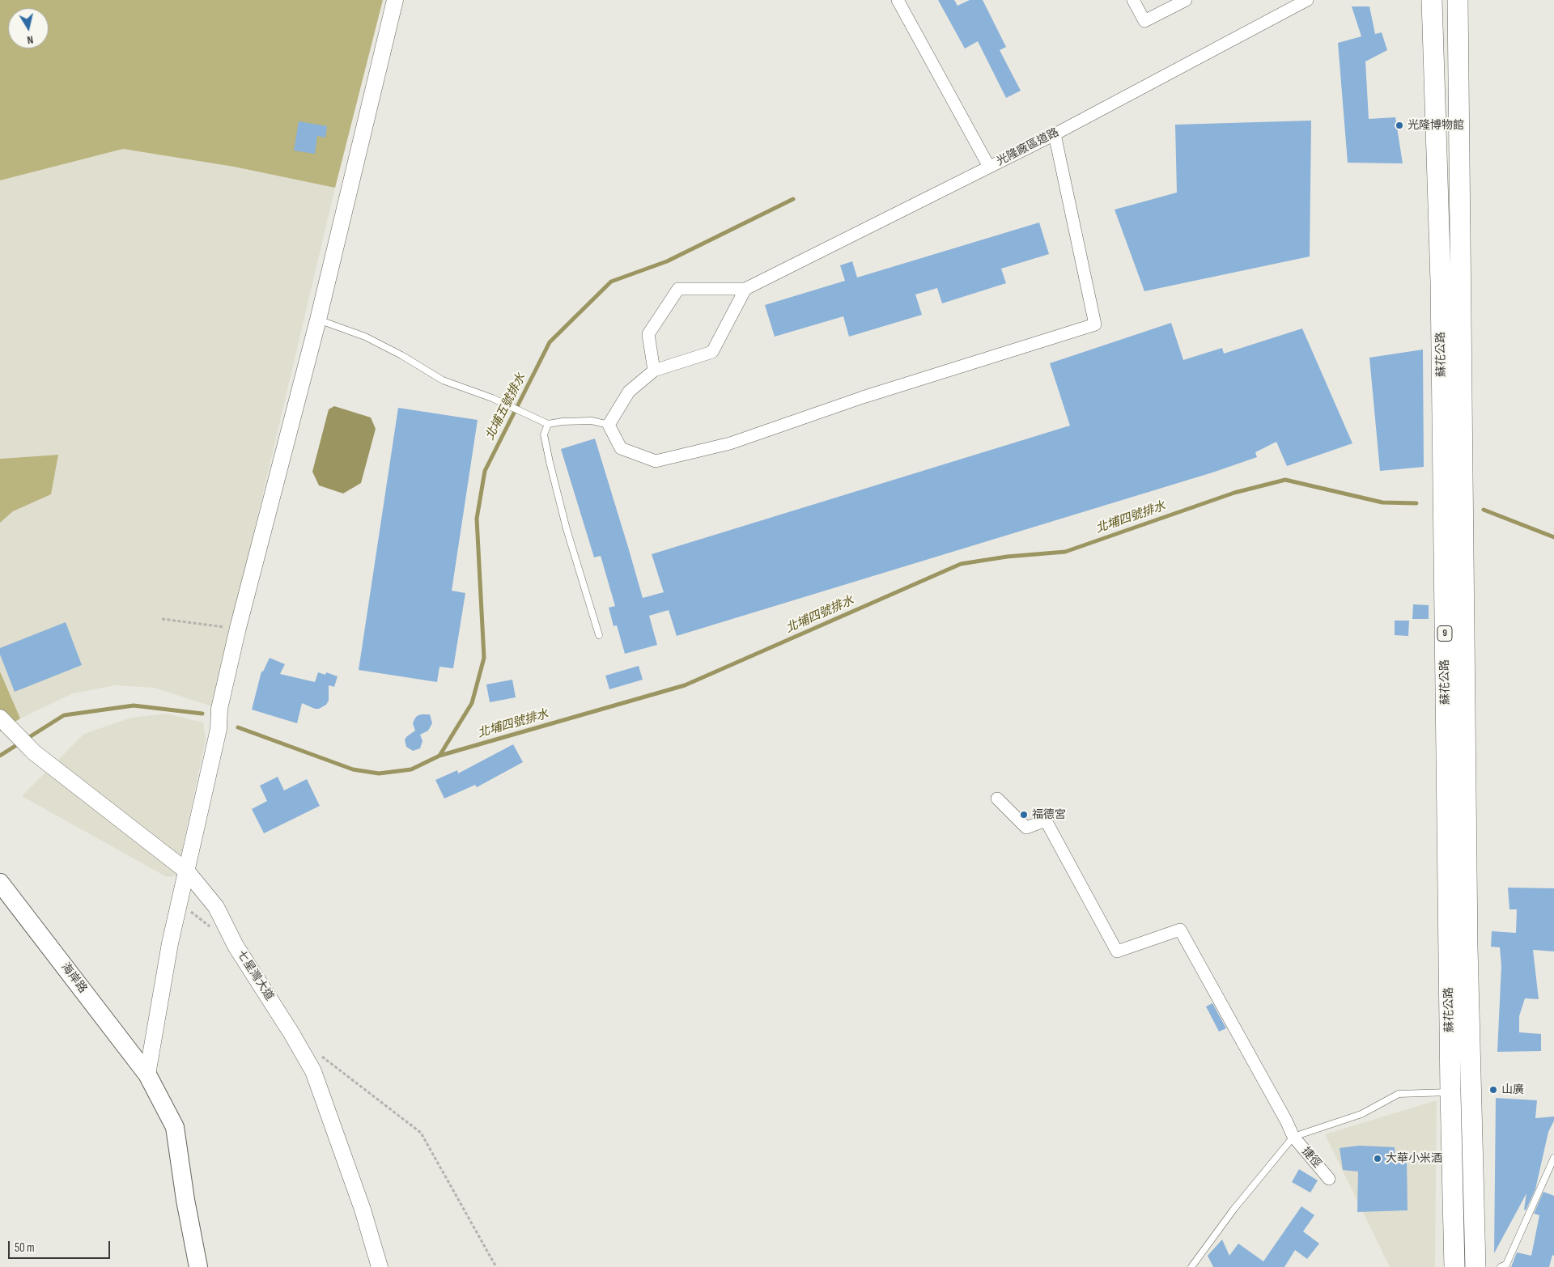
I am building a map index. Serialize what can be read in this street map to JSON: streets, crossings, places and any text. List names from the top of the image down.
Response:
{
  "streets": {
    "main road": ["蘇花公路", "9", "海岸路"],
    "street": ["光隆廠區道路", "七星灣大道", "捷徑"]
  },
  "water": ["北埔五號排水", "北埔四號排水"],
  "places": [
    "光隆博物館",
    "福德宮",
    "山廣",
    "大華小米酒"
  ],
  "scale_bar": "50 m",
  "north": "bottom"
}
